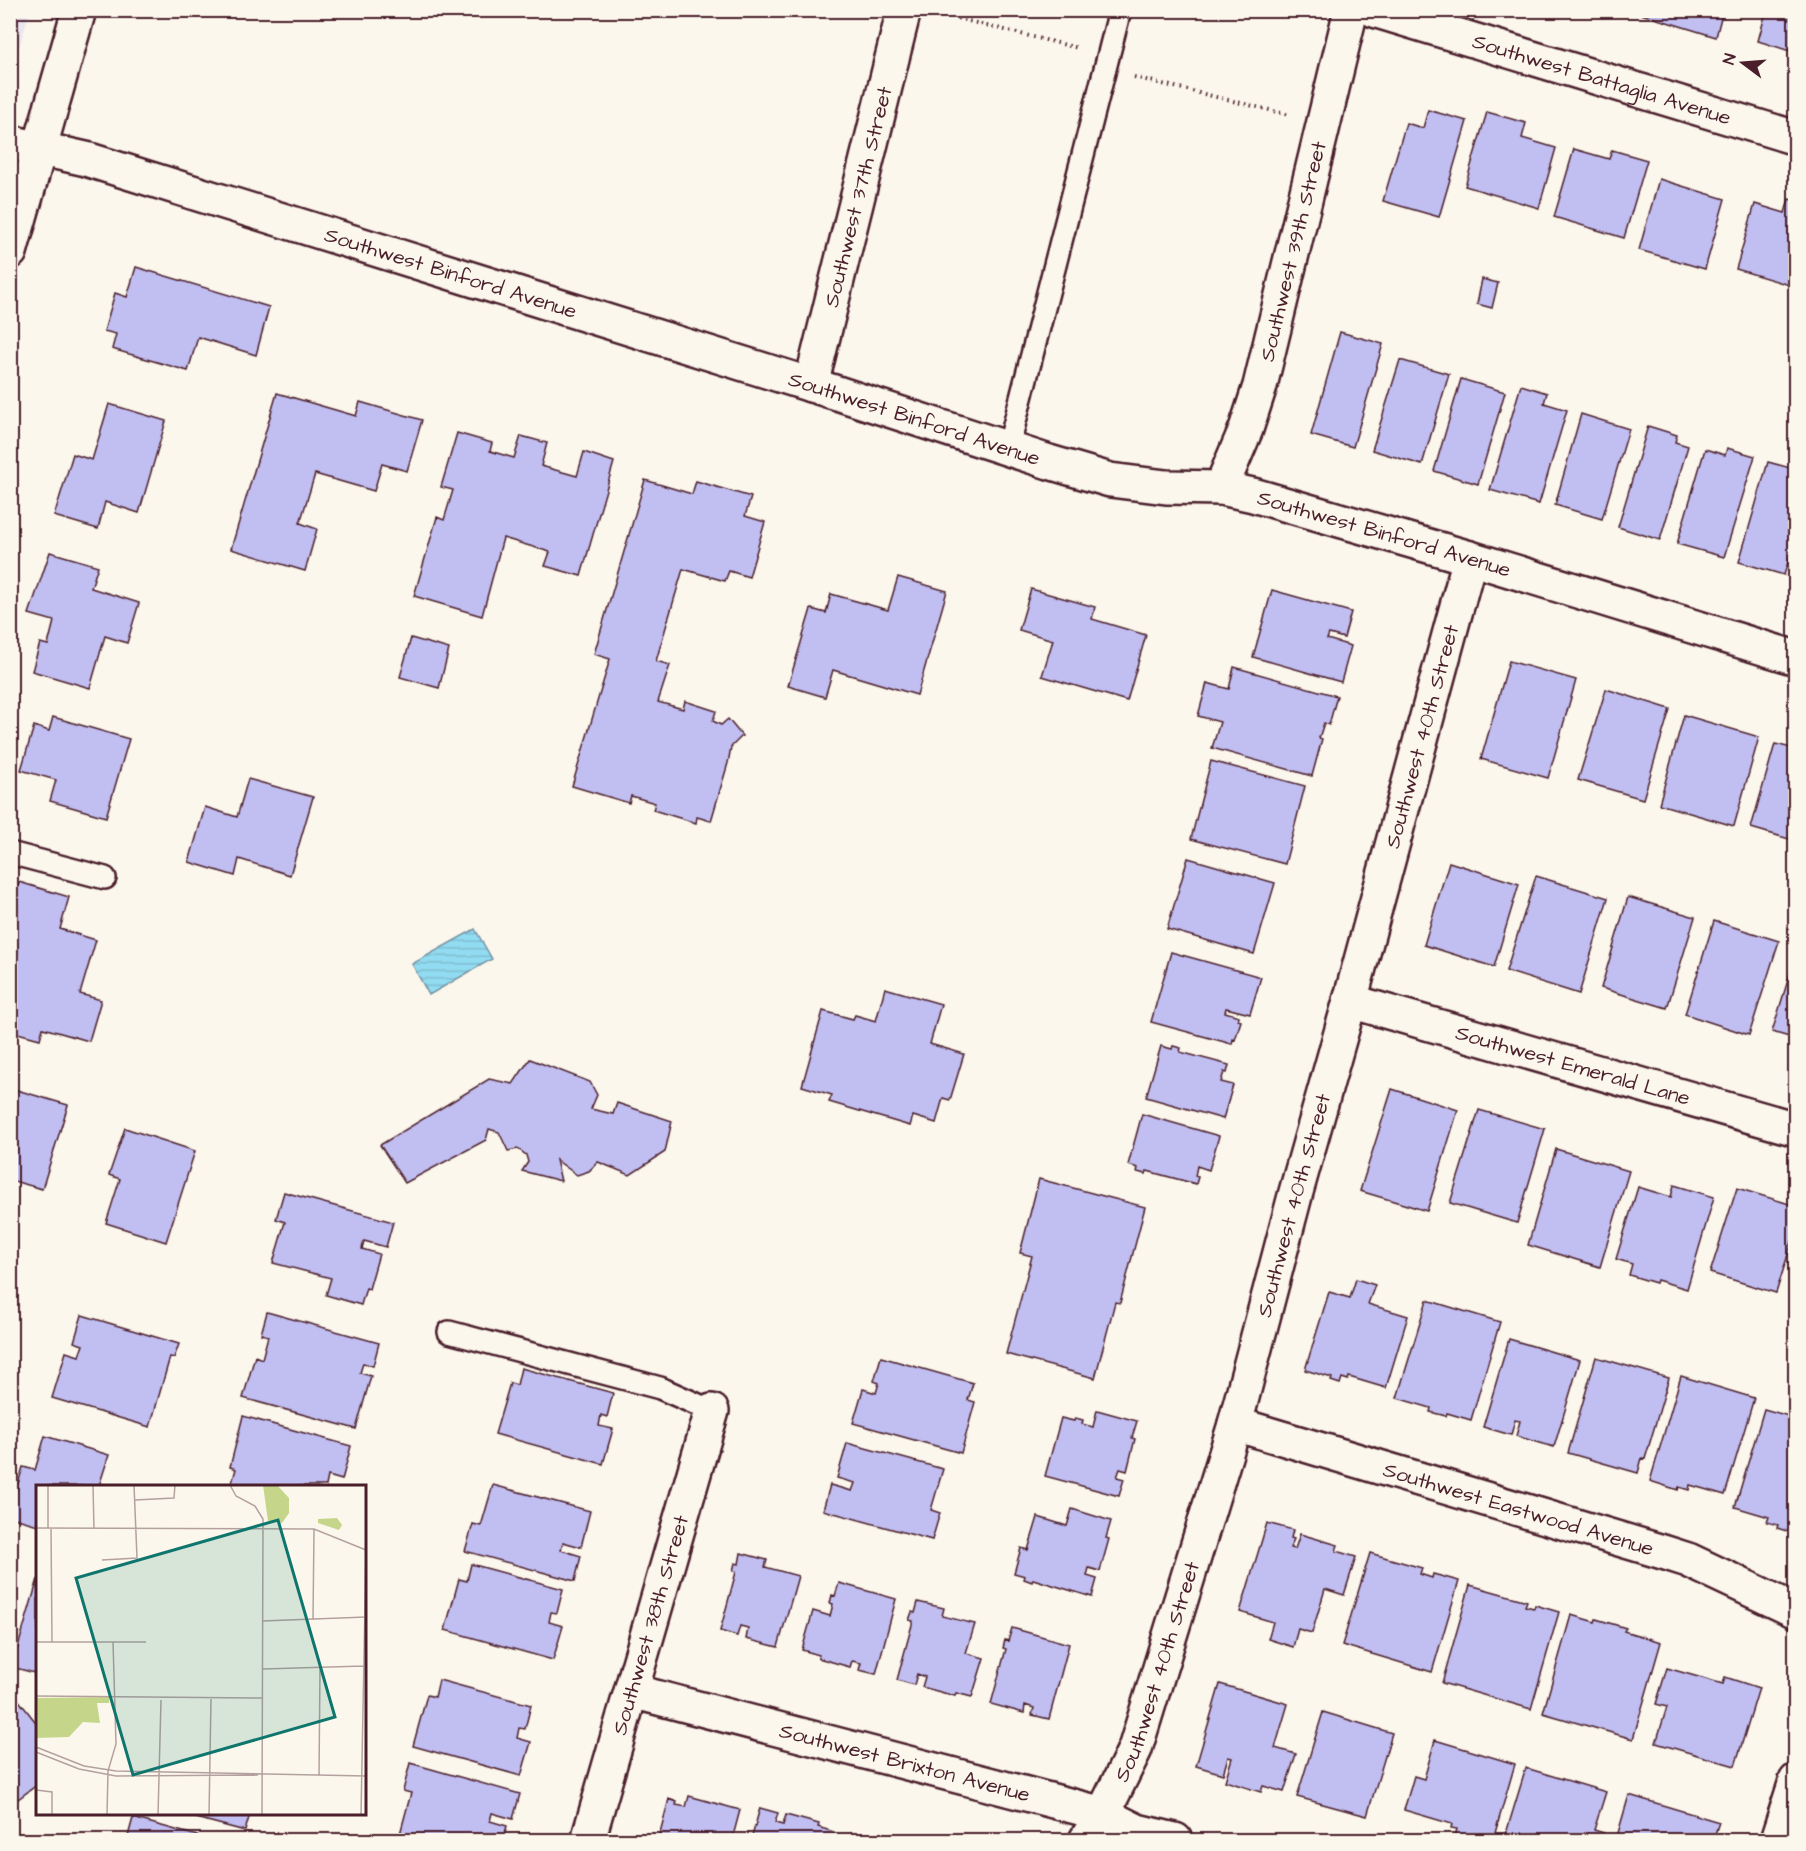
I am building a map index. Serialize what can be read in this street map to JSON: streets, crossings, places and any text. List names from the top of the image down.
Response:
{
  "streets": {
    "street": [
      "Southwest Battaglia Avenue",
      "Southwest 37th Street",
      "Southwest 39th Street",
      "Southwest Binford Avenue",
      "Southwest 40th Street",
      "Southwest Emerald Lane",
      "Southwest Eastwood Avenue",
      "Southwest 38th Street",
      "Southwest Brixton Avenue"
    ]
  },
  "crossings": [
    ["Southwest 37th Street", "Southwest Binford Avenue"],
    ["Southwest 39th Street", "Southwest Binford Avenue"],
    ["Southwest Binford Avenue", "Southwest 40th Street"],
    ["Southwest 40th Street", "Southwest Emerald Lane"],
    ["Southwest 40th Street", "Southwest Eastwood Avenue"],
    ["Southwest 40th Street", "Southwest Brixton Avenue"],
    ["Southwest 38th Street", "Southwest Brixton Avenue"]
  ],
  "north": "left"
}
